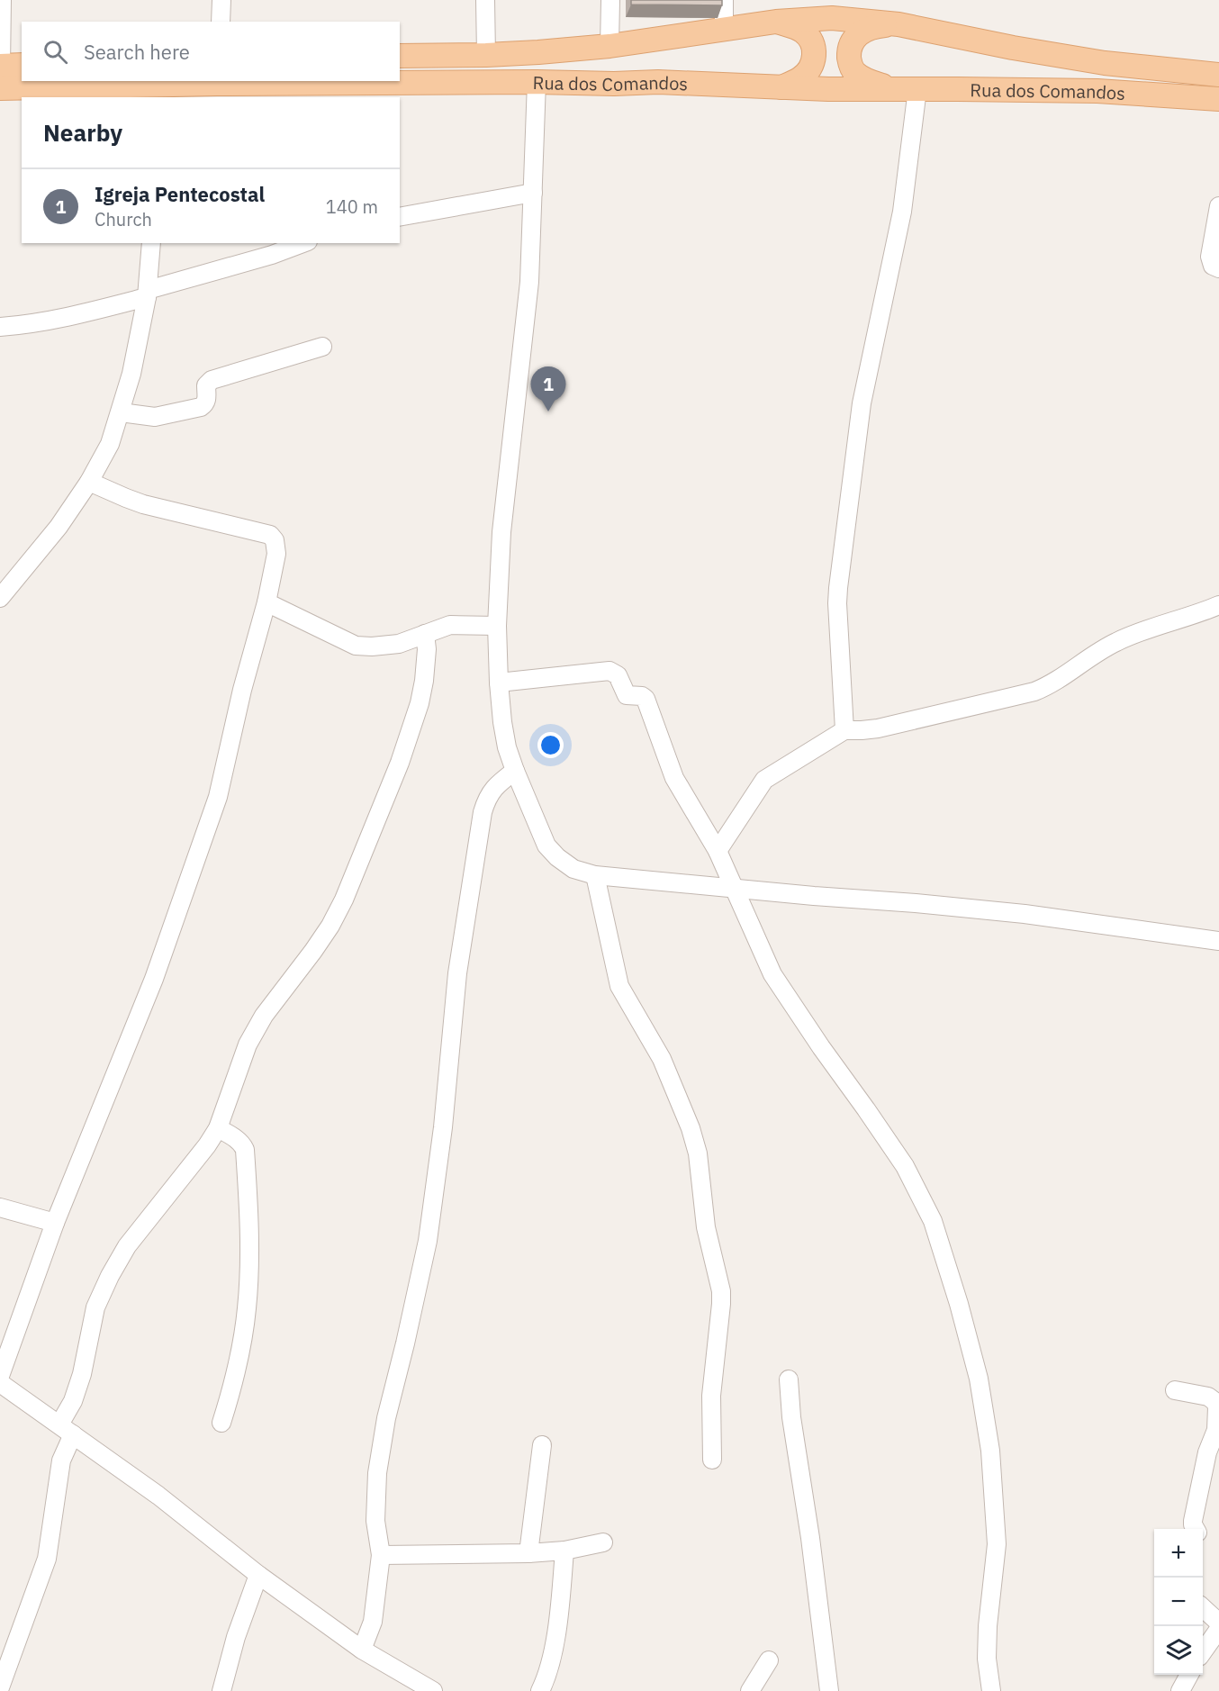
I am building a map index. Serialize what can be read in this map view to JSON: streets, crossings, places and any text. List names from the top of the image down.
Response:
{
  "streets": {
    "main road": ["Rua dos Comandos"]
  },
  "page": {
    "search": "Search here",
    "heading": "Nearby",
    "list": [
      {
        "mark": "1",
        "name": "Igreja Pentecostal",
        "note": "Church",
        "value": "140 m"
      }
    ],
    "pins": "1",
    "map_buttons": ["+", "−"]
  }
}
